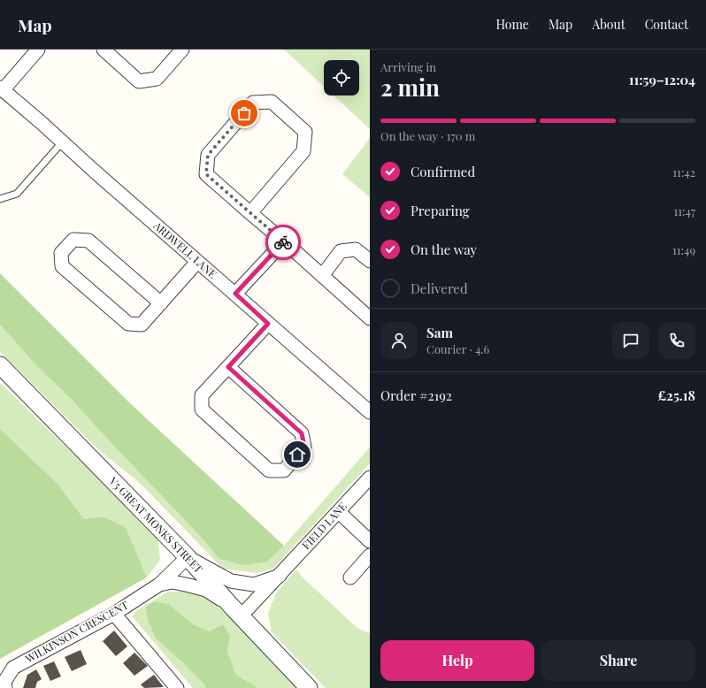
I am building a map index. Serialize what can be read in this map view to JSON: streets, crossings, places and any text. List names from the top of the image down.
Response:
{
  "streets": {
    "street": [
      "ARDWELL LANE",
      "V5 GREAT MONKS STREET",
      "FIELD LANE",
      "WILKINSON CRESCENT"
    ]
  },
  "crossings": [
    ["V5 GREAT MONKS STREET", "FIELD LANE"],
    ["V5 GREAT MONKS STREET", "WILKINSON CRESCENT"],
    ["FIELD LANE", "WILKINSON CRESCENT"]
  ],
  "page": {
    "header": "Map",
    "nav": [
      "Home",
      "Map",
      "About",
      "Contact"
    ],
    "heading": ["2 min", "Arriving in", "11:59–12:04"],
    "panel": [
      "Sam",
      "Courier · 4.6",
      "Order #2192",
      "£25.18"
    ],
    "bar": "On the way · 170 m",
    "list": [
      ["Confirmed", "11:42"],
      ["Preparing", "11:47"],
      ["On the way", "11:49"],
      "Delivered"
    ],
    "buttons": ["Help", "Share"]
  }
}
